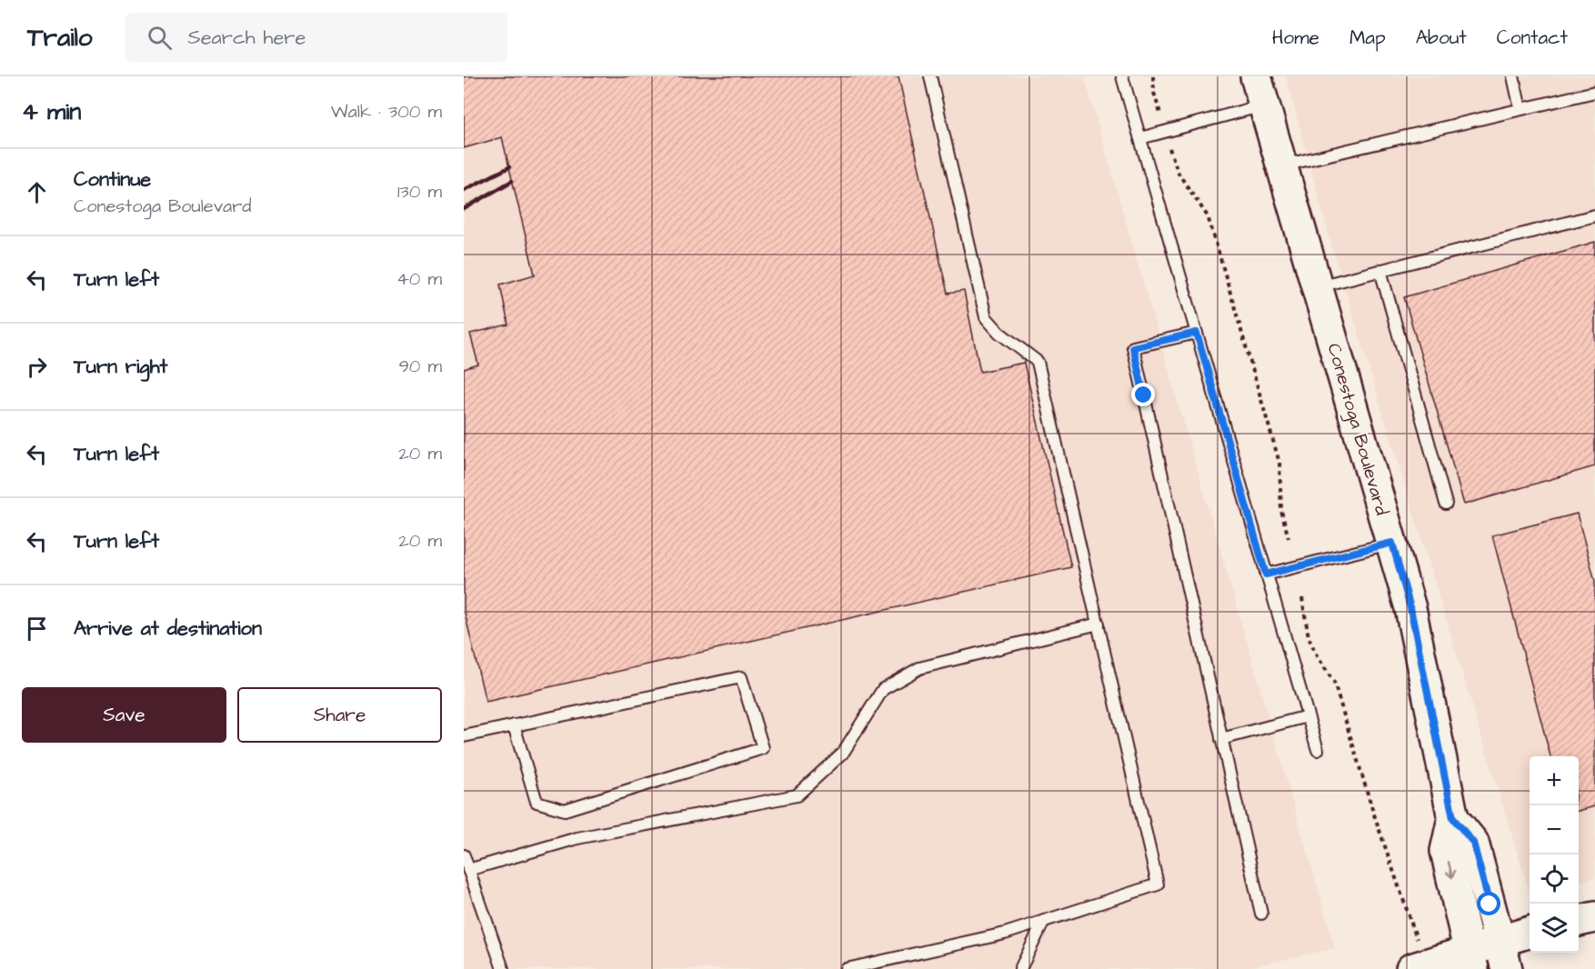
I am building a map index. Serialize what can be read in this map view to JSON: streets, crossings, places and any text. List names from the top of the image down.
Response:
{
  "streets": {
    "street": ["Conestoga Boulevard"]
  },
  "page": {
    "header": "Trailo",
    "search": "Search here",
    "nav": [
      "Home",
      "Map",
      "About",
      "Contact"
    ],
    "heading": ["4 min", "Walk · 300 m"],
    "list": [
      ["Continue", "Conestoga Boulevard", "130 m"],
      ["Turn left", "40 m"],
      ["Turn right", "90 m"],
      ["Turn left", "20 m"],
      ["Turn left", "20 m"],
      "Arrive at destination"
    ],
    "buttons": ["Save", "Share"],
    "map_buttons": ["+", "−"]
  }
}
